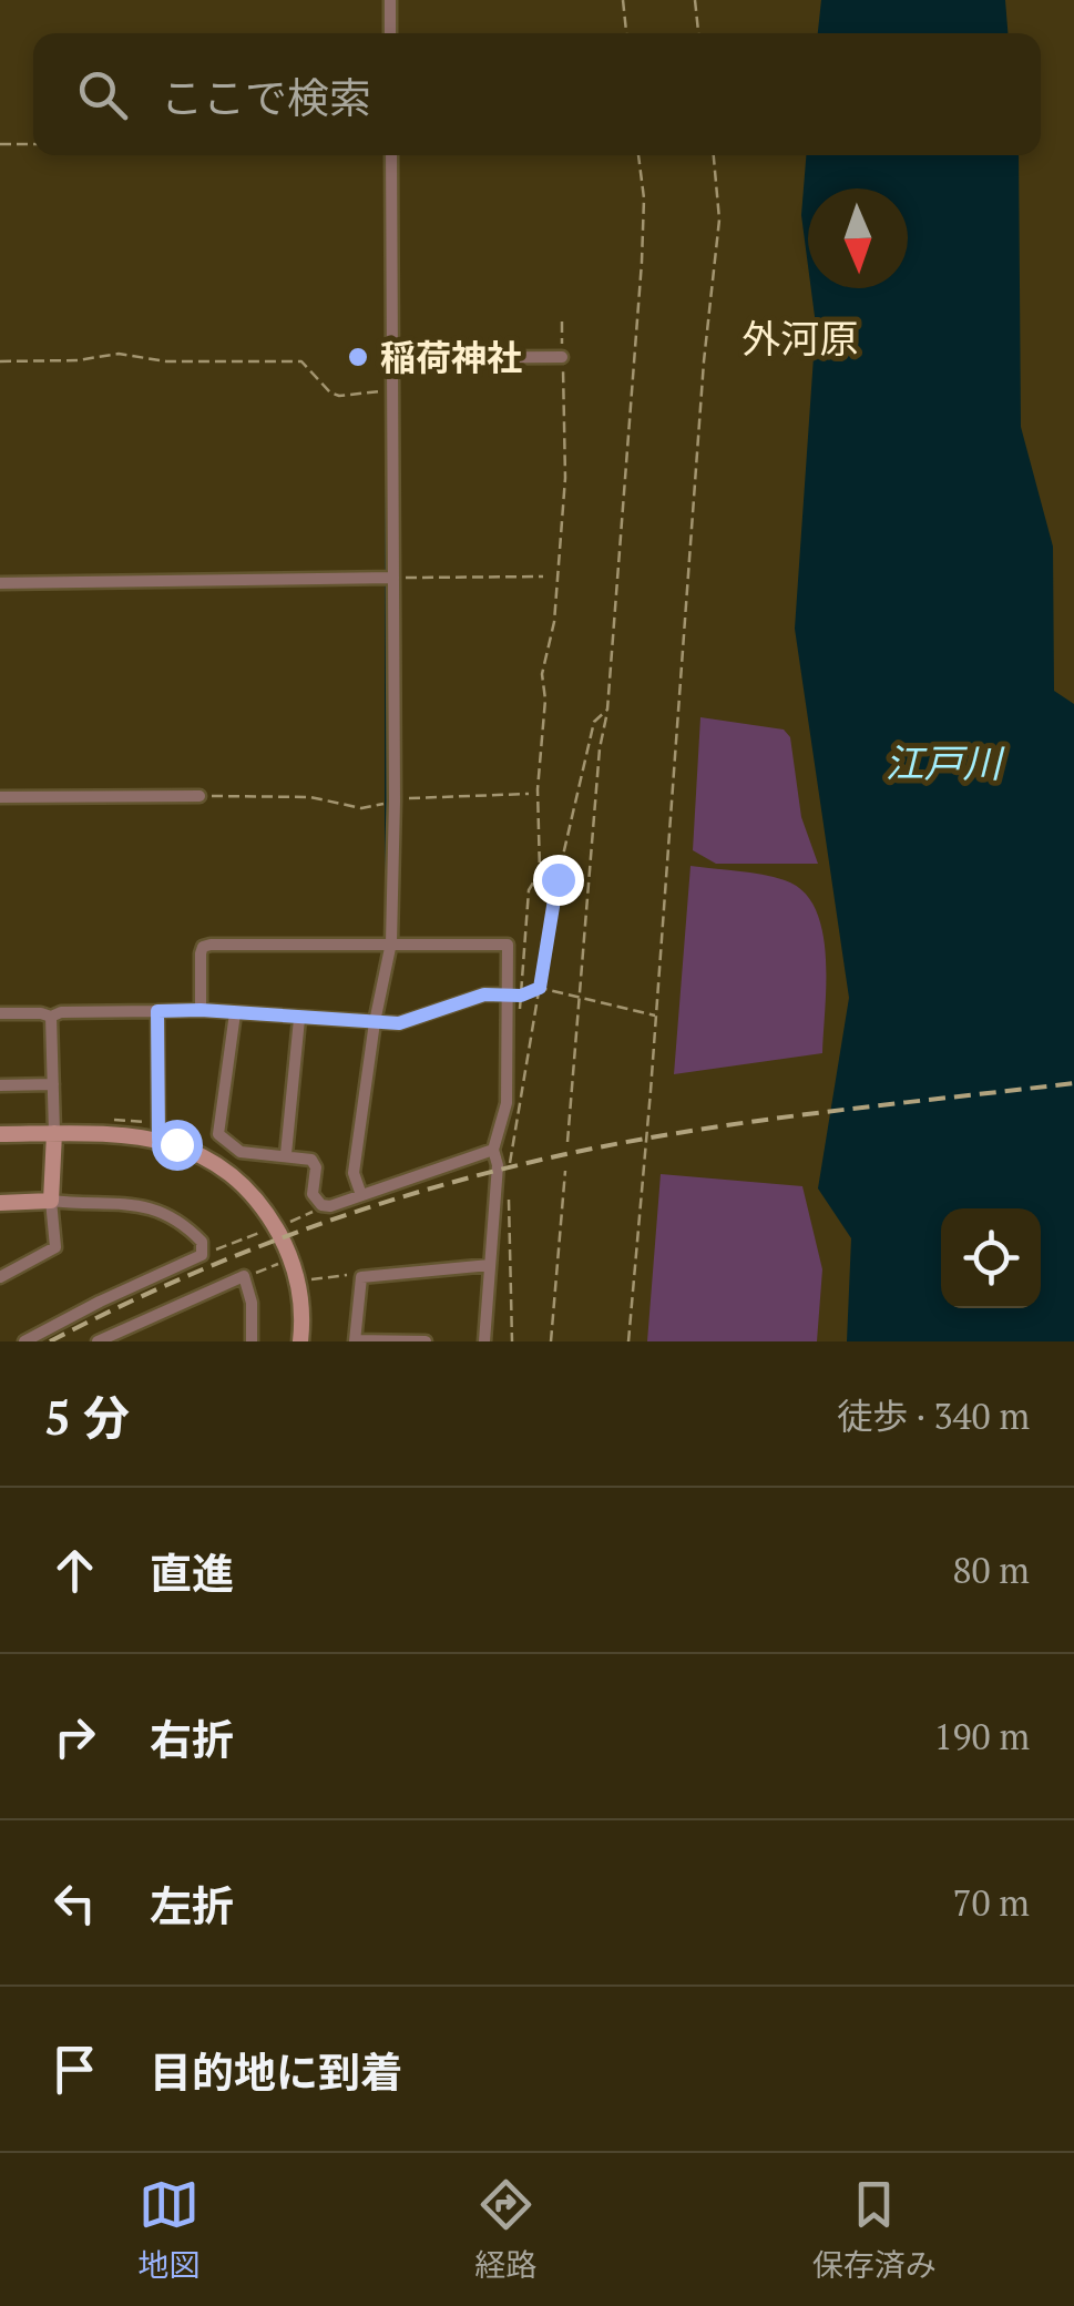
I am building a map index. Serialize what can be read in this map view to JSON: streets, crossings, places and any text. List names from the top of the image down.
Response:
{
  "districts": ["外河原"],
  "water": ["江戸川"],
  "places": ["稲荷神社"],
  "north": "bottom",
  "page": {
    "search": "ここで検索",
    "heading": ["5 分", "徒歩 · 340 m"],
    "list": [
      ["直進", "80 m"],
      ["右折", "190 m"],
      ["左折", "70 m"],
      "目的地に到着"
    ],
    "nav": ["地図", "経路", "保存済み"]
  }
}
